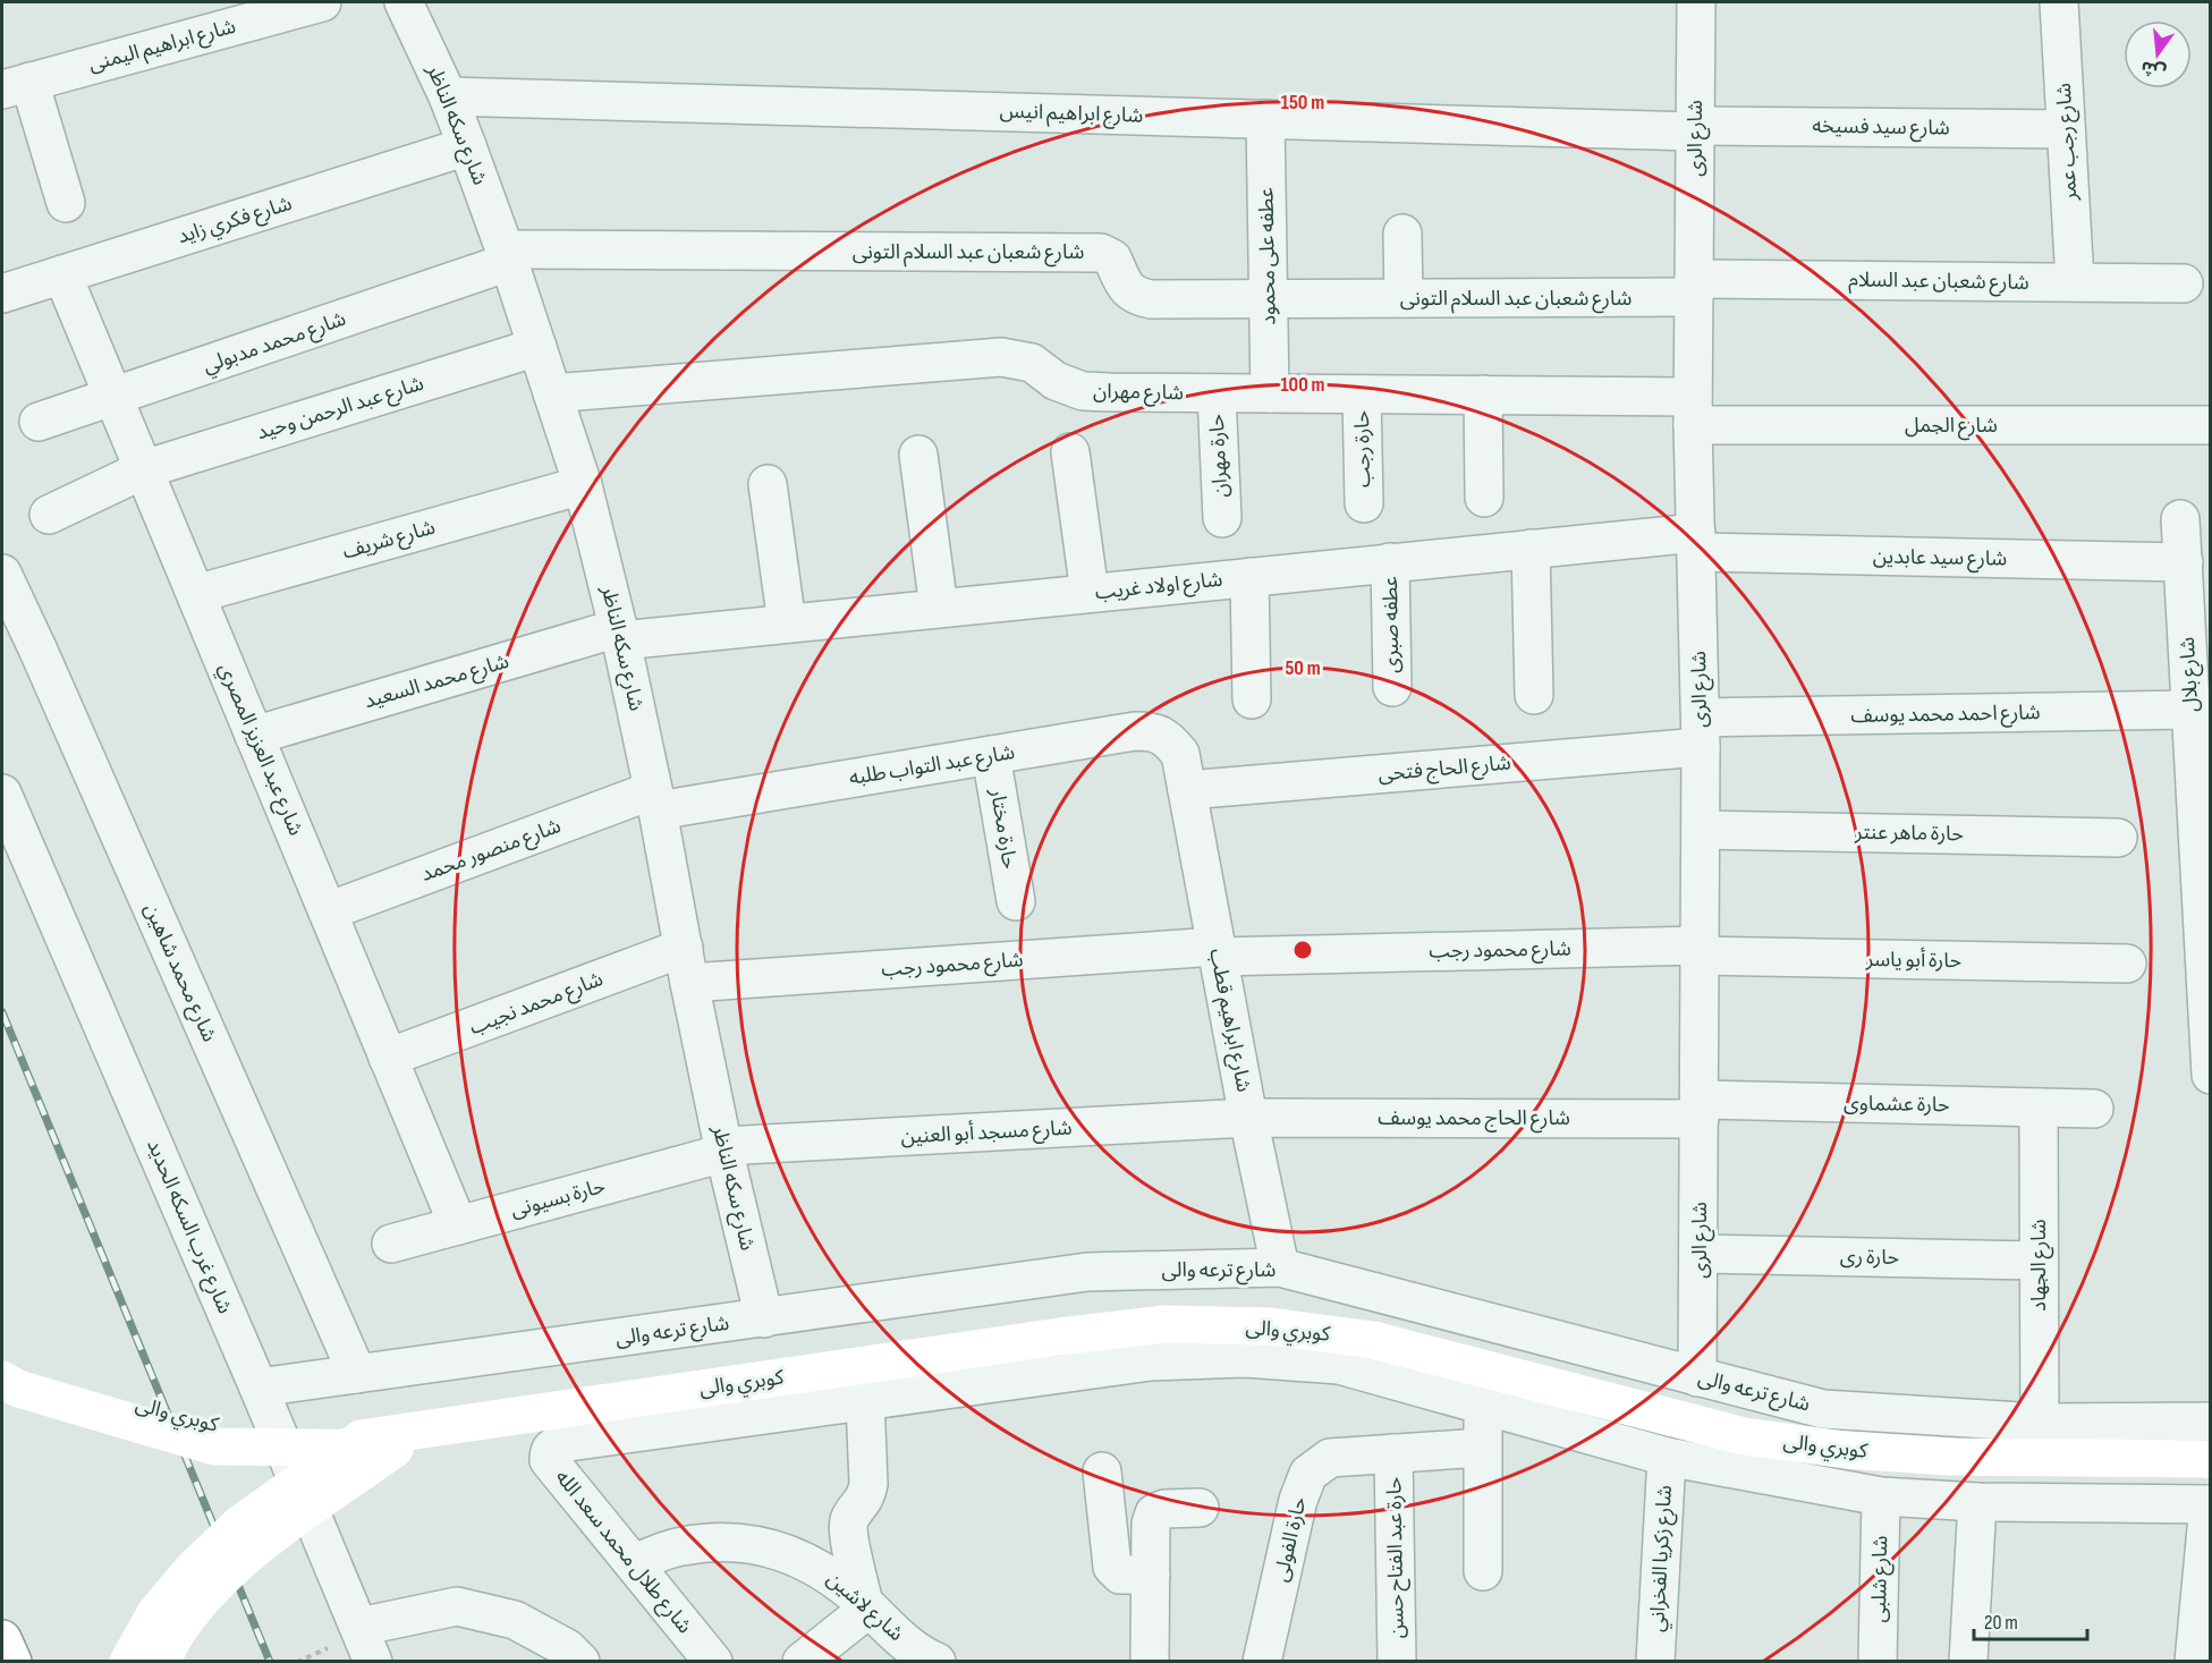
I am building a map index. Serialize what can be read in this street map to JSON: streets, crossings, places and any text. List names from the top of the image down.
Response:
{
  "streets": {
    "main road": ["كوبري والى"],
    "street": [
      "شارع ابراهيم اليمنى",
      "شارع ابراهيم انيس",
      "شارع سكه الناظر",
      "شارع سيد فسيخه",
      "شارع الرى",
      "شارع رجب عمر",
      "شارع فكري زايد",
      "شارع شعبان عبد السلام التونى",
      "عطفه على محمود",
      "شارع شعبان عبد السلام",
      "شارع محمد مدبولي",
      "شارع مهران",
      "شارع عبد الرحمن وحيد",
      "شارع الجمل",
      "حارة رجب",
      "حارة مهران",
      "شارع شريف",
      "شارع سيد عابدين",
      "شارع اولاد غريب",
      "عطفه صبرى",
      "شارع بلال",
      "شارع محمد السعيد",
      "شارع احمد محمد يوسف",
      "شارع عبد العزيز المصري",
      "شارع عبد التواب طلبه",
      "شارع الحاج فتحى",
      "حارة مختار",
      "حارة ماهر عنتر",
      "شارع منصور محمد",
      "شارع محمود رجب",
      "حارة أبو ياسر",
      "شارع محمد شاهين",
      "شارع محمد نجيب",
      "شارع ابراهيم قطب",
      "حارة عشماوى",
      "شارع الحاج محمد يوسف",
      "شارع مسجد أبو العنين",
      "حارة بسيونى",
      "شارع غرب السكه الحديد",
      "حارة رى",
      "شارع الجهاد",
      "شارع ترعه والى",
      "حارة الفولى",
      "شارع طلال محمد سعد الله",
      "حارة عبد الفتاح حسن",
      "شارع زكريا الفخراني",
      "شارع شلبى",
      "شارع لاشين"
    ]
  },
  "crossings": [
    ["شارع ابراهيم انيس", "شارع سكه الناظر"],
    ["شارع ابراهيم انيس", "شارع سيد فسيخه"],
    ["شارع ابراهيم انيس", "شارع الرى"],
    ["شارع ابراهيم انيس", "عطفه على محمود"],
    ["شارع سكه الناظر", "شارع فكري زايد"],
    ["شارع سكه الناظر", "شارع شعبان عبد السلام التونى"],
    ["شارع سكه الناظر", "شارع محمد مدبولي"],
    ["شارع سكه الناظر", "شارع مهران"],
    ["شارع سكه الناظر", "شارع عبد الرحمن وحيد"],
    ["شارع سكه الناظر", "شارع شريف"],
    ["شارع سكه الناظر", "شارع اولاد غريب"],
    ["شارع سكه الناظر", "شارع محمد السعيد"],
    ["شارع سكه الناظر", "شارع عبد التواب طلبه"],
    ["شارع سكه الناظر", "شارع منصور محمد"],
    ["شارع سكه الناظر", "شارع محمود رجب"],
    ["شارع سكه الناظر", "شارع محمد نجيب"],
    ["شارع سكه الناظر", "شارع مسجد أبو العنين"],
    ["شارع سكه الناظر", "حارة بسيونى"],
    ["شارع سكه الناظر", "شارع ترعه والى"],
    ["شارع سيد فسيخه", "شارع الرى"],
    ["شارع سيد فسيخه", "شارع رجب عمر"],
    ["شارع الرى", "شارع شعبان عبد السلام التونى"],
    ["شارع الرى", "شارع شعبان عبد السلام"],
    ["شارع الرى", "شارع مهران"],
    ["شارع الرى", "شارع الجمل"],
    ["شارع الرى", "شارع سيد عابدين"],
    ["شارع الرى", "شارع اولاد غريب"],
    ["شارع الرى", "شارع احمد محمد يوسف"],
    ["شارع الرى", "شارع الحاج فتحى"],
    ["شارع الرى", "حارة ماهر عنتر"],
    ["شارع الرى", "شارع محمود رجب"],
    ["شارع الرى", "حارة أبو ياسر"],
    ["شارع الرى", "حارة عشماوى"],
    ["شارع الرى", "شارع الحاج محمد يوسف"],
    ["شارع الرى", "حارة رى"],
    ["شارع الرى", "شارع ترعه والى"],
    ["شارع رجب عمر", "شارع شعبان عبد السلام"],
    ["شارع فكري زايد", "شارع عبد العزيز المصري"],
    ["شارع شعبان عبد السلام التونى", "عطفه على محمود"],
    ["شارع شعبان عبد السلام التونى", "شارع شعبان عبد السلام"],
    ["شارع شعبان عبد السلام التونى", "شارع محمد مدبولي"],
    ["عطفه على محمود", "شارع مهران"],
    ["شارع محمد مدبولي", "شارع عبد العزيز المصري"],
    ["شارع مهران", "شارع الجمل"],
    ["شارع مهران", "حارة رجب"],
    ["شارع مهران", "حارة مهران"],
    ["شارع عبد الرحمن وحيد", "شارع عبد العزيز المصري"],
    ["شارع شريف", "شارع عبد العزيز المصري"],
    ["شارع سيد عابدين", "شارع اولاد غريب"],
    ["شارع سيد عابدين", "شارع بلال"],
    ["شارع اولاد غريب", "عطفه صبرى"],
    ["شارع اولاد غريب", "شارع محمد السعيد"],
    ["شارع بلال", "شارع احمد محمد يوسف"],
    ["شارع محمد السعيد", "شارع عبد العزيز المصري"],
    ["شارع احمد محمد يوسف", "شارع الحاج فتحى"],
    ["شارع عبد العزيز المصري", "شارع منصور محمد"],
    ["شارع عبد العزيز المصري", "شارع محمد نجيب"],
    ["شارع عبد العزيز المصري", "حارة بسيونى"],
    ["شارع عبد التواب طلبه", "شارع الحاج فتحى"],
    ["شارع عبد التواب طلبه", "حارة مختار"],
    ["شارع عبد التواب طلبه", "شارع منصور محمد"],
    ["شارع عبد التواب طلبه", "شارع ابراهيم قطب"],
    ["شارع الحاج فتحى", "شارع ابراهيم قطب"],
    ["شارع محمود رجب", "حارة أبو ياسر"],
    ["شارع محمود رجب", "شارع محمد نجيب"],
    ["شارع محمود رجب", "شارع ابراهيم قطب"],
    ["شارع محمد شاهين", "شارع ترعه والى"],
    ["شارع ابراهيم قطب", "شارع الحاج محمد يوسف"],
    ["شارع ابراهيم قطب", "شارع مسجد أبو العنين"],
    ["شارع ابراهيم قطب", "شارع ترعه والى"],
    ["حارة عشماوى", "شارع الحاج محمد يوسف"],
    ["حارة عشماوى", "شارع الجهاد"],
    ["شارع الحاج محمد يوسف", "شارع مسجد أبو العنين"],
    ["شارع مسجد أبو العنين", "حارة بسيونى"],
    ["شارع غرب السكه الحديد", "شارع ترعه والى"],
    ["حارة رى", "شارع الجهاد"],
    ["شارع الجهاد", "شارع ترعه والى"],
    ["حارة الفولى", "حارة عبد الفتاح حسن"],
    ["شارع طلال محمد سعد الله", "شارع لاشين"]
  ],
  "scale_bar": "20 m",
  "north": "bottom",
  "rings": ["150 m", "100 m", "50 m"]
}
